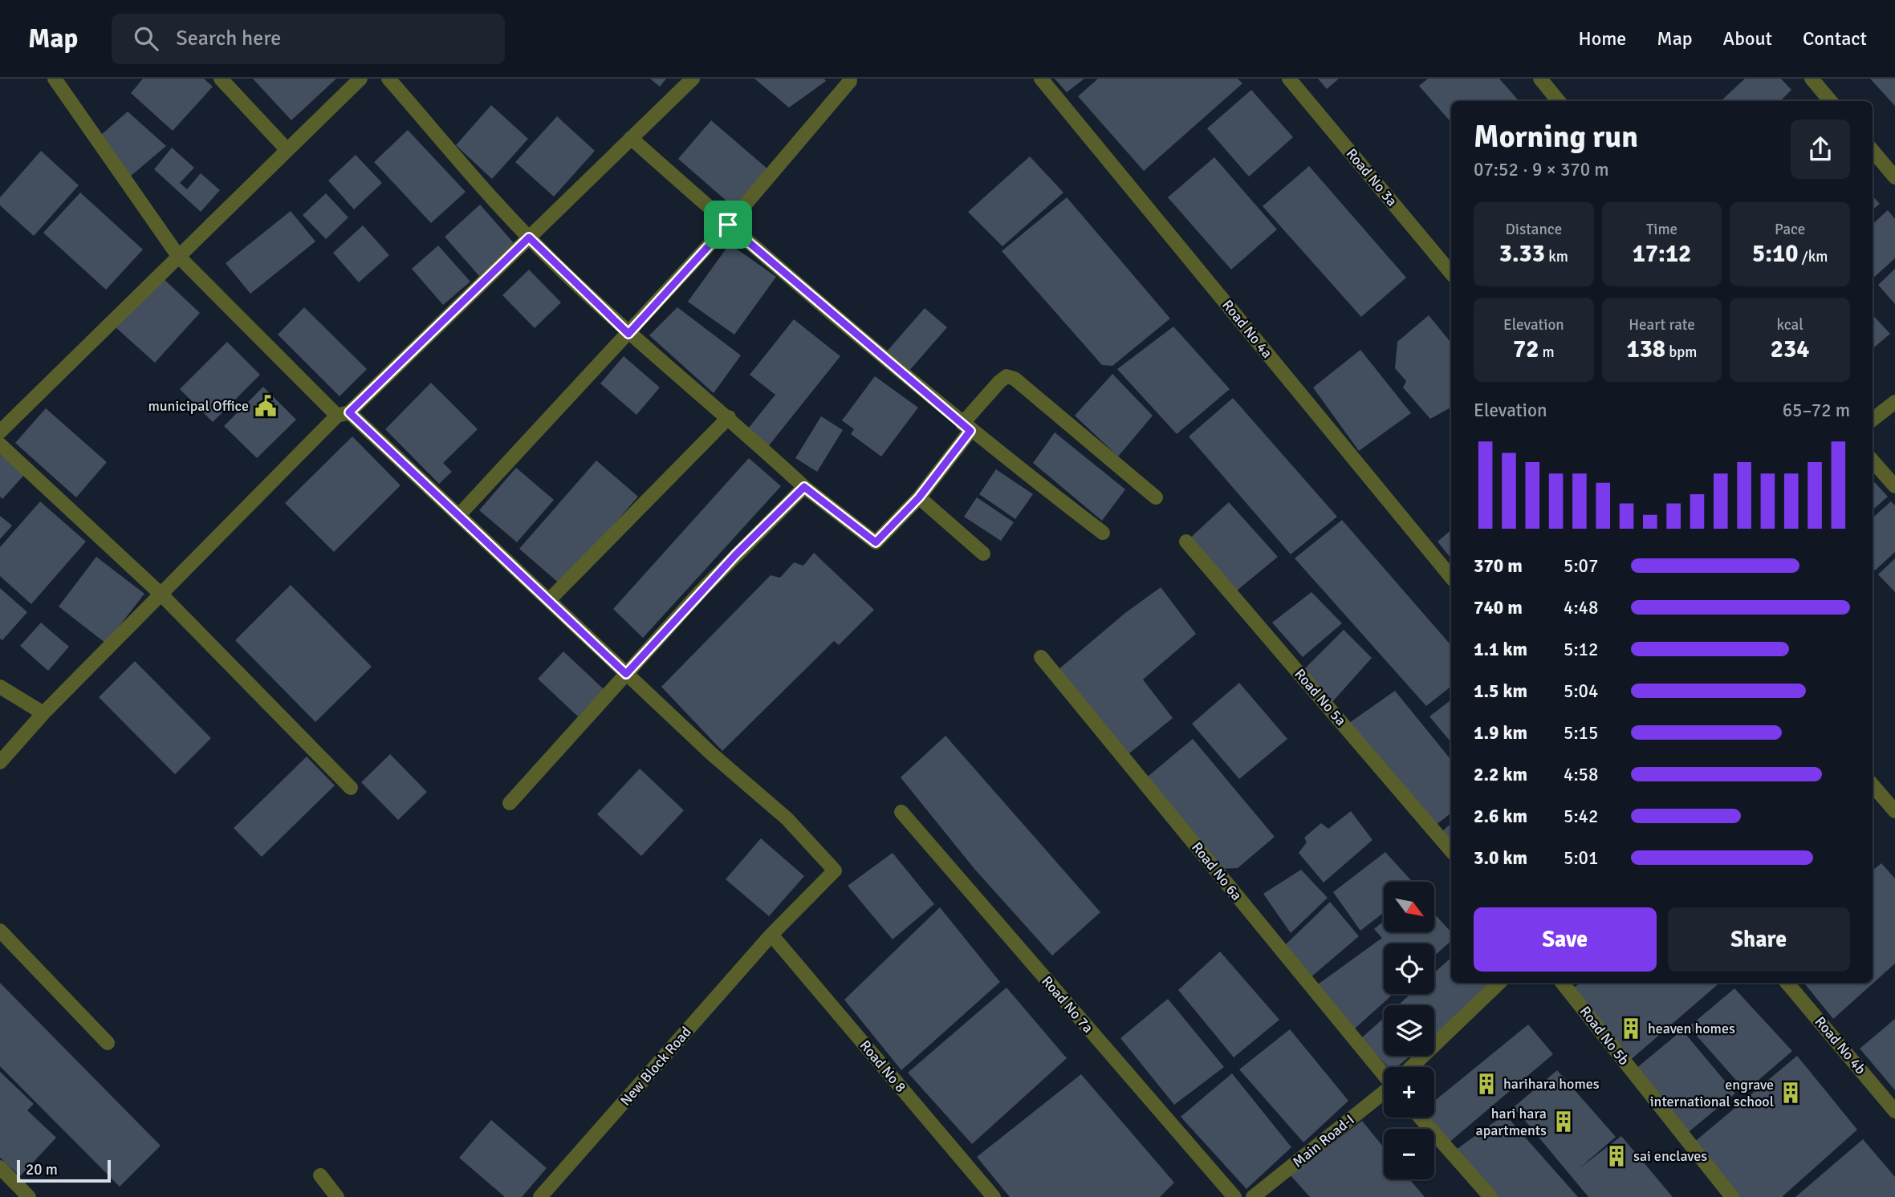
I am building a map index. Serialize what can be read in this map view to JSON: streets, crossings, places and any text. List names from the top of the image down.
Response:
{
  "streets": {
    "street": [
      "Road No 3a",
      "Road No 4a",
      "Road No 5a",
      "Road No 6a",
      "Road No 7a",
      "Road No 5b",
      "Road No 4b",
      "New Block Road",
      "Road No 8",
      "Main Road-I"
    ]
  },
  "crossings": [
    ["New Block Road", "Road No 8"]
  ],
  "places": {
    "public building": ["municipal Office"],
    "building": [
      "heaven homes",
      "harihara homes",
      "engrave international school",
      "hari hara apartments",
      "sai enclaves"
    ]
  },
  "scale_bar": "20 m",
  "north": "bottom right",
  "page": {
    "header": "Map",
    "search": "Search here",
    "nav": [
      "Home",
      "Map",
      "About",
      "Contact"
    ],
    "heading": ["Morning run", "07:52 · 9 × 370 m"],
    "stats": [
      ["Distance", "3.33 km"],
      ["Time", "17:12"],
      ["Pace", "5:10 /km"],
      ["Elevation", "72 m"],
      ["Heart rate", "138 bpm"],
      ["kcal", "234"]
    ],
    "chart": ["Elevation", "65–72 m"],
    "list": [
      {
        "name": "370 m",
        "note": "5:07"
      },
      {
        "name": "740 m",
        "note": "4:48"
      },
      {
        "name": "1.1 km",
        "note": "5:12"
      },
      {
        "name": "1.5 km",
        "note": "5:04"
      },
      {
        "name": "1.9 km",
        "note": "5:15"
      },
      {
        "name": "2.2 km",
        "note": "4:58"
      },
      {
        "name": "2.6 km",
        "note": "5:42"
      },
      {
        "name": "3.0 km",
        "note": "5:01"
      }
    ],
    "map_buttons": ["+", "−"],
    "buttons": ["Save", "Share"],
    "scale": "20 m"
  }
}
